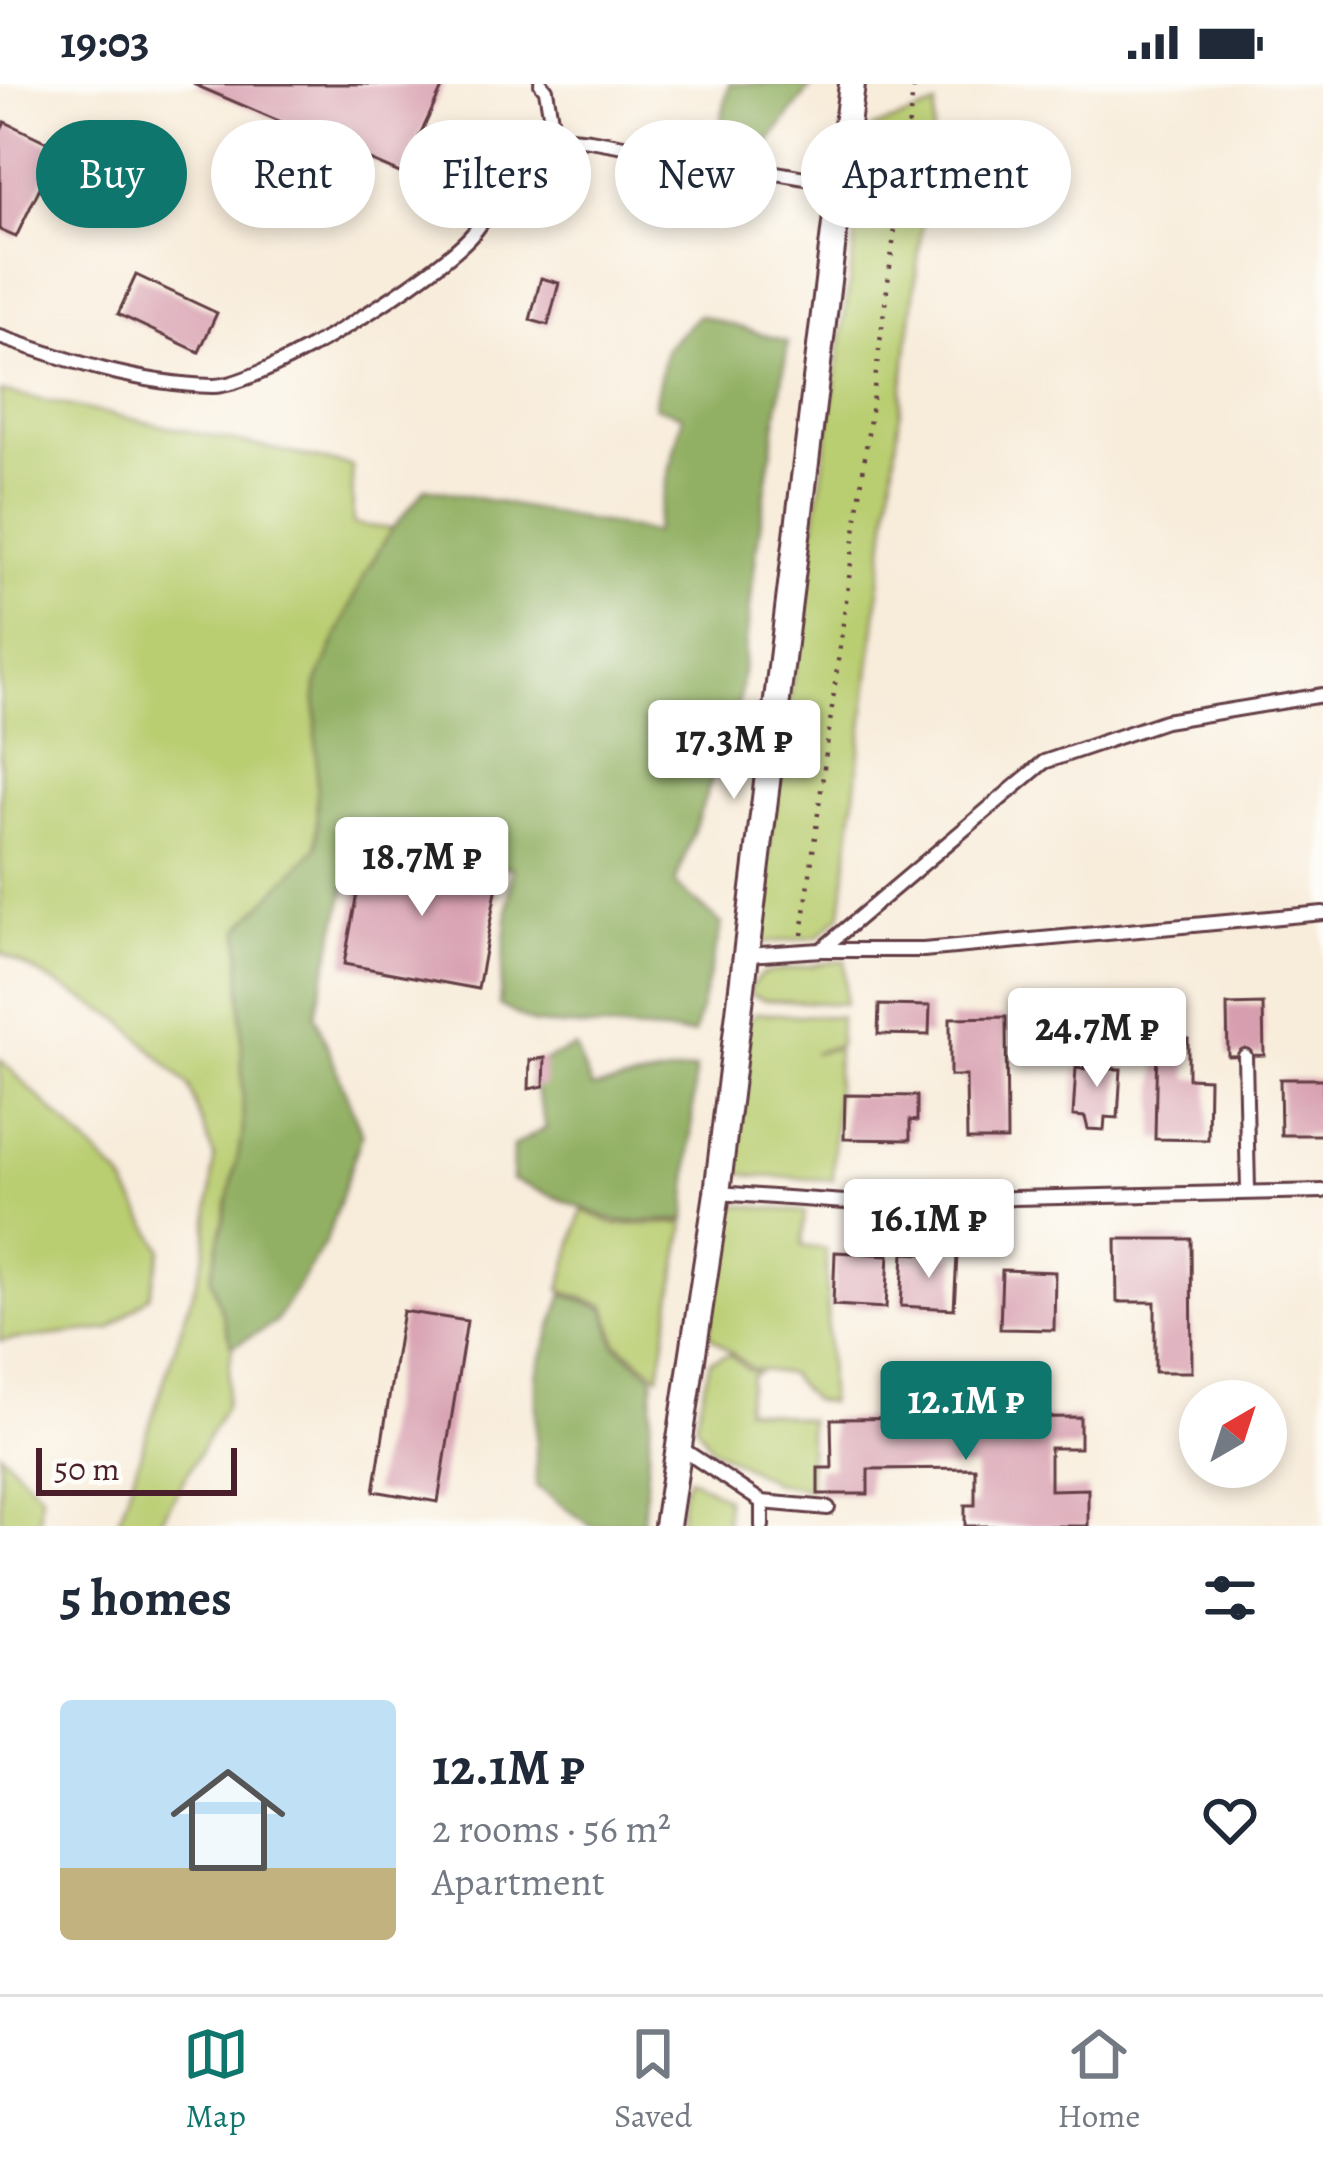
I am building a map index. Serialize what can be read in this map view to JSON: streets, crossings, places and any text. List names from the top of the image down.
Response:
{
  "scale_bar": "50 m",
  "north": "top right",
  "page": {
    "status": "19:03",
    "chip": [
      "Buy",
      "Rent",
      "Filters",
      "New",
      "Apartment"
    ],
    "price": [
      "17.3M ₽",
      "18.7M ₽",
      "24.7M ₽",
      "16.1M ₽",
      "12.1M ₽"
    ],
    "scale": "50 m",
    "heading": "5 homes",
    "list": [
      {
        "name": "12.1M ₽",
        "note": "2 rooms · 56 m² · Apartment"
      }
    ],
    "tabs": ["Map", "Saved", "Home"]
  }
}
